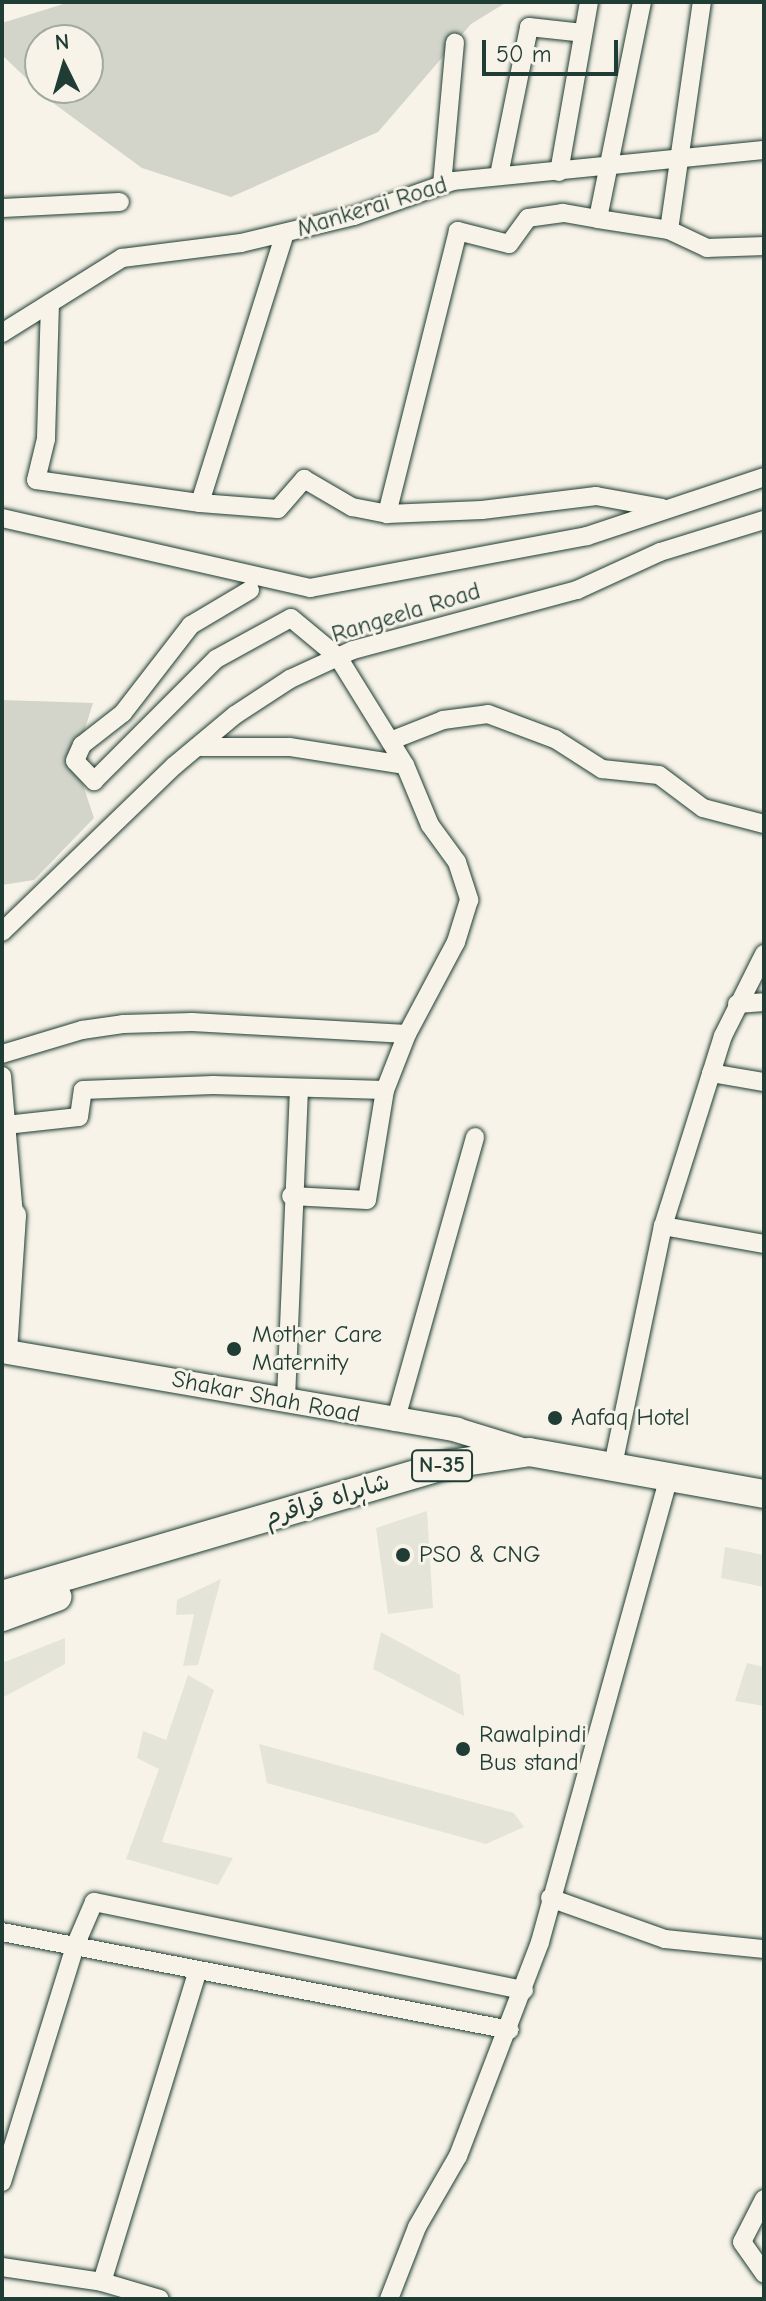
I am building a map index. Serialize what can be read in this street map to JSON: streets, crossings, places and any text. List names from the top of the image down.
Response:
{
  "streets": {
    "highway": ["N-35", "شاہراہ قراقرم"],
    "main road": ["Shakar Shah Road"],
    "street": ["Mankerai Road", "Rangeela Road"]
  },
  "crossings": [
    ["Shakar Shah Road", "شاہراہ قراقرم"]
  ],
  "places": [
    "Mother Care Maternity",
    "Aafaq Hotel",
    "PSO & CNG",
    "Rawalpindi Bus stand"
  ],
  "scale_bar": "50 m",
  "north": "top"
}
